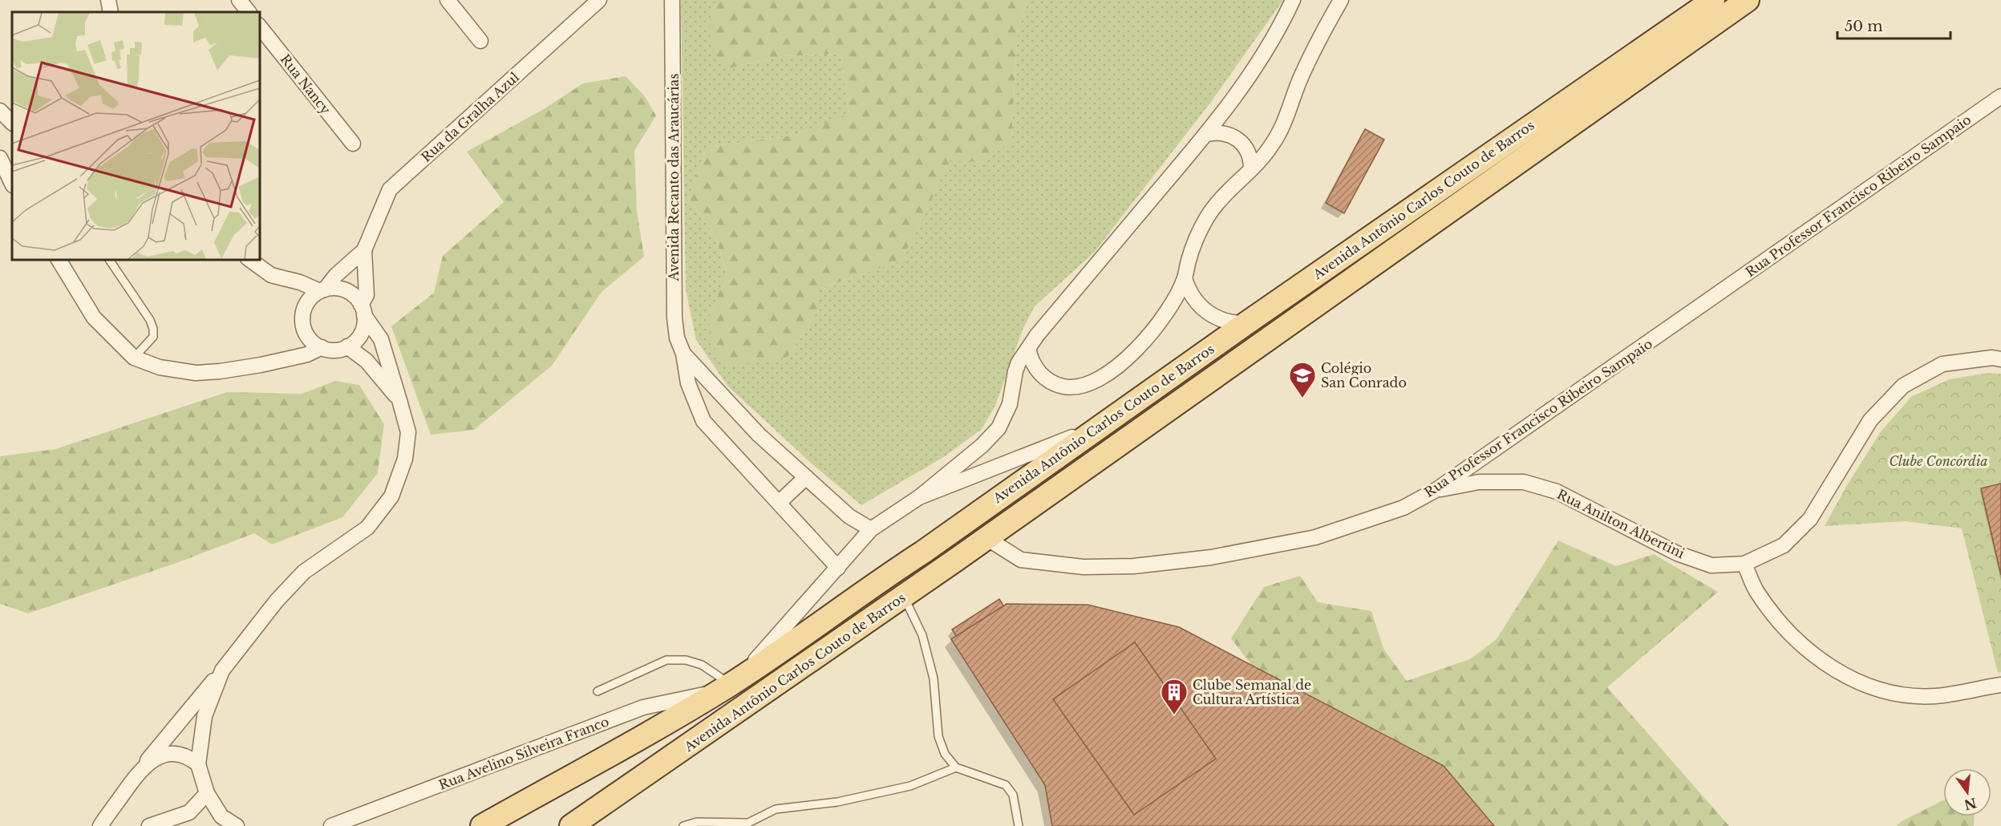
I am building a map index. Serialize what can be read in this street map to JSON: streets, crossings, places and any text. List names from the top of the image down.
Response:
{
  "streets": {
    "main road": ["Avenida Antônio Carlos Couto de Barros"],
    "street": [
      "Rua Nancy",
      "Rua da Gralha Azul",
      "Avenida Recanto das Araucárias",
      "Rua Professor Francisco Ribeiro Sampaio",
      "Rua Anilton Albertini",
      "Rua Avelino Silveira Franco"
    ]
  },
  "crossings": [
    ["Rua Professor Francisco Ribeiro Sampaio", "Avenida Antônio Carlos Couto de Barros"],
    ["Rua Professor Francisco Ribeiro Sampaio", "Rua Anilton Albertini"],
    ["Avenida Antônio Carlos Couto de Barros", "Rua Avelino Silveira Franco"]
  ],
  "parks": ["Clube Concórdia"],
  "places": {
    "school or university": ["Colégio San Conrado"],
    "building": ["Clube Semanal de Cultura Artística"]
  },
  "scale_bar": "50 m",
  "north": "bottom"
}
